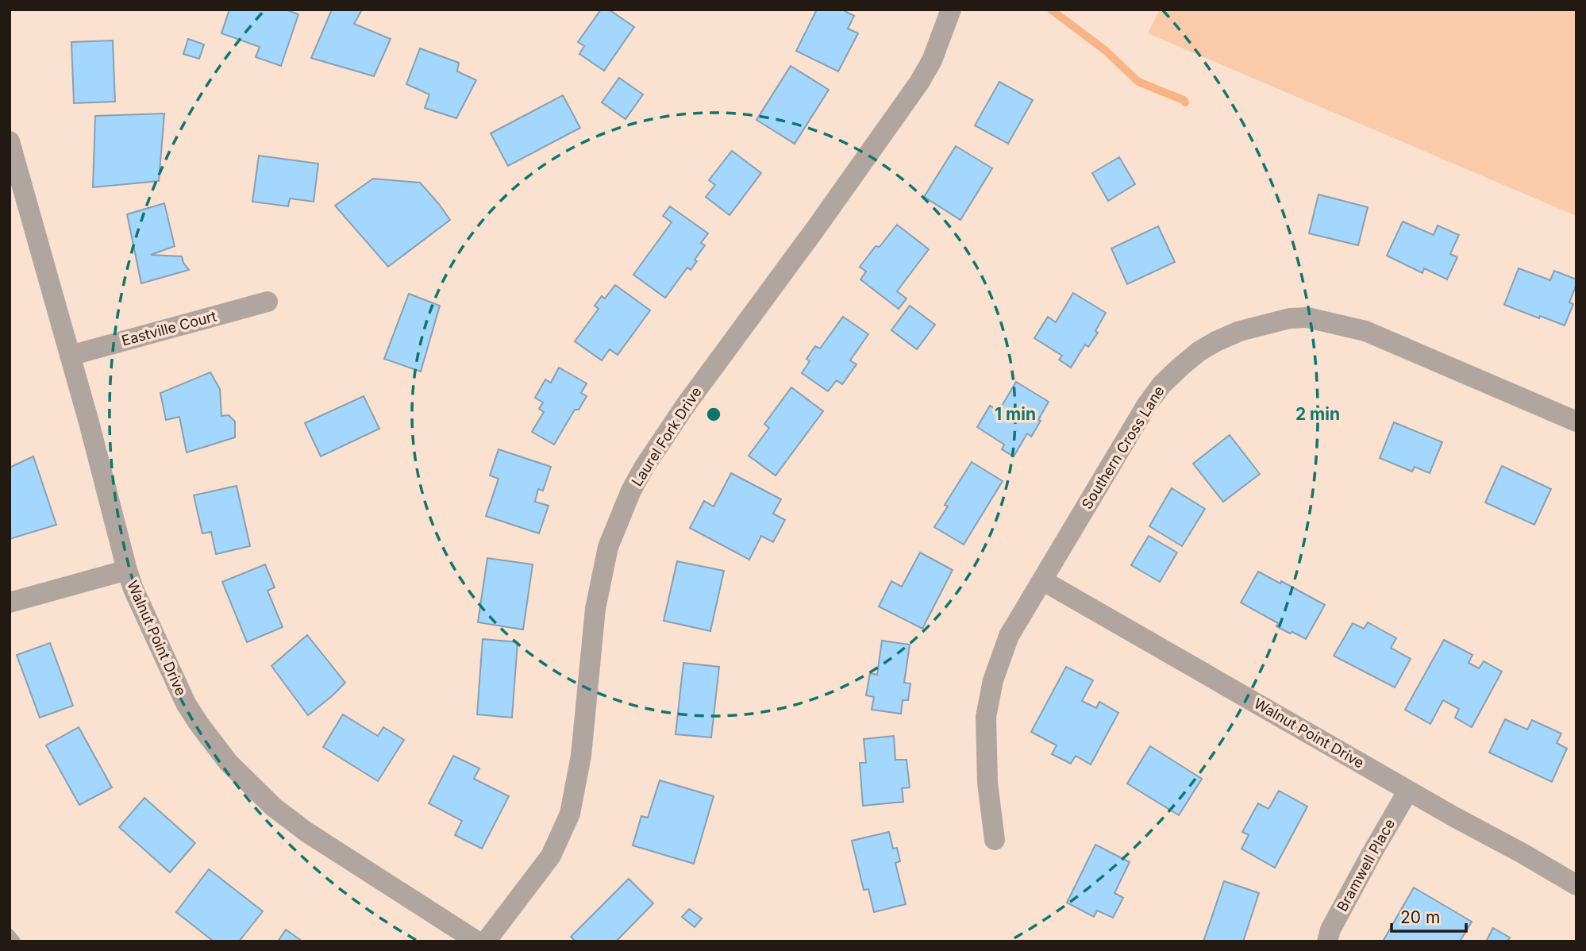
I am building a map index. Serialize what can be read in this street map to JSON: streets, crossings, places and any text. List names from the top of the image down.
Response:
{
  "streets": {
    "street": [
      "Eastville Court",
      "Laurel Fork Drive",
      "Southern Cross Lane",
      "Walnut Point Drive",
      "Bramwell Place"
    ]
  },
  "crossings": [
    ["Eastville Court", "Walnut Point Drive"],
    ["Southern Cross Lane", "Walnut Point Drive"],
    ["Walnut Point Drive", "Bramwell Place"]
  ],
  "scale_bar": "20 m",
  "rings": ["1 min", "2 min"]
}
